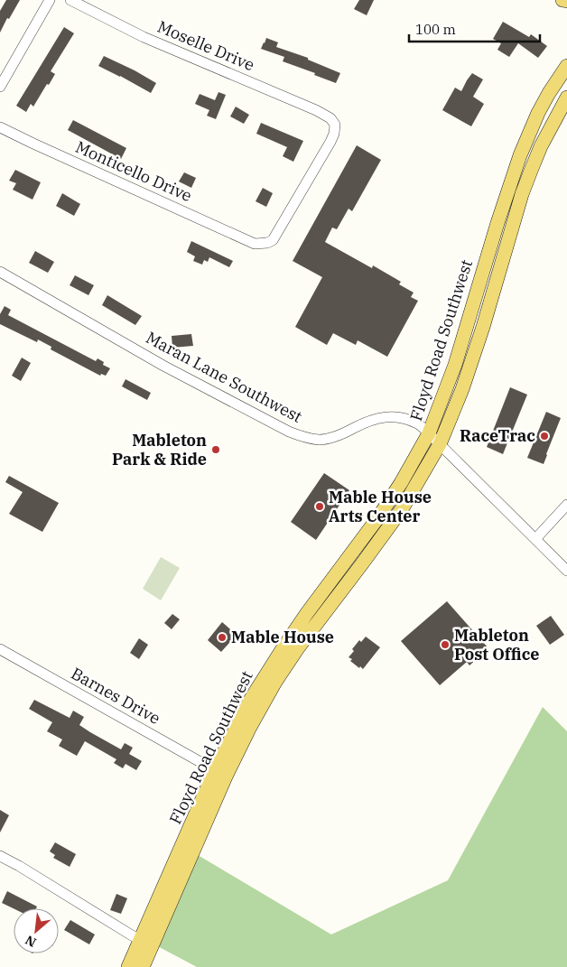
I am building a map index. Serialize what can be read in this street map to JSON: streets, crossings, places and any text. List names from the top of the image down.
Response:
{
  "streets": {
    "main road": ["Floyd Road Southwest"],
    "street": [
      "Moselle Drive",
      "Monticello Drive",
      "Maran Lane Southwest",
      "Barnes Drive"
    ]
  },
  "crossings": [
    ["Moselle Drive", "Monticello Drive"],
    ["Floyd Road Southwest", "Maran Lane Southwest"],
    ["Floyd Road Southwest", "Barnes Drive"]
  ],
  "places": [
    "RaceTrac",
    "Mableton Park & Ride",
    "Mable House Arts Center",
    "Mable House",
    "Mableton Post Office"
  ],
  "scale_bar": "100 m",
  "north": "bottom left"
}
